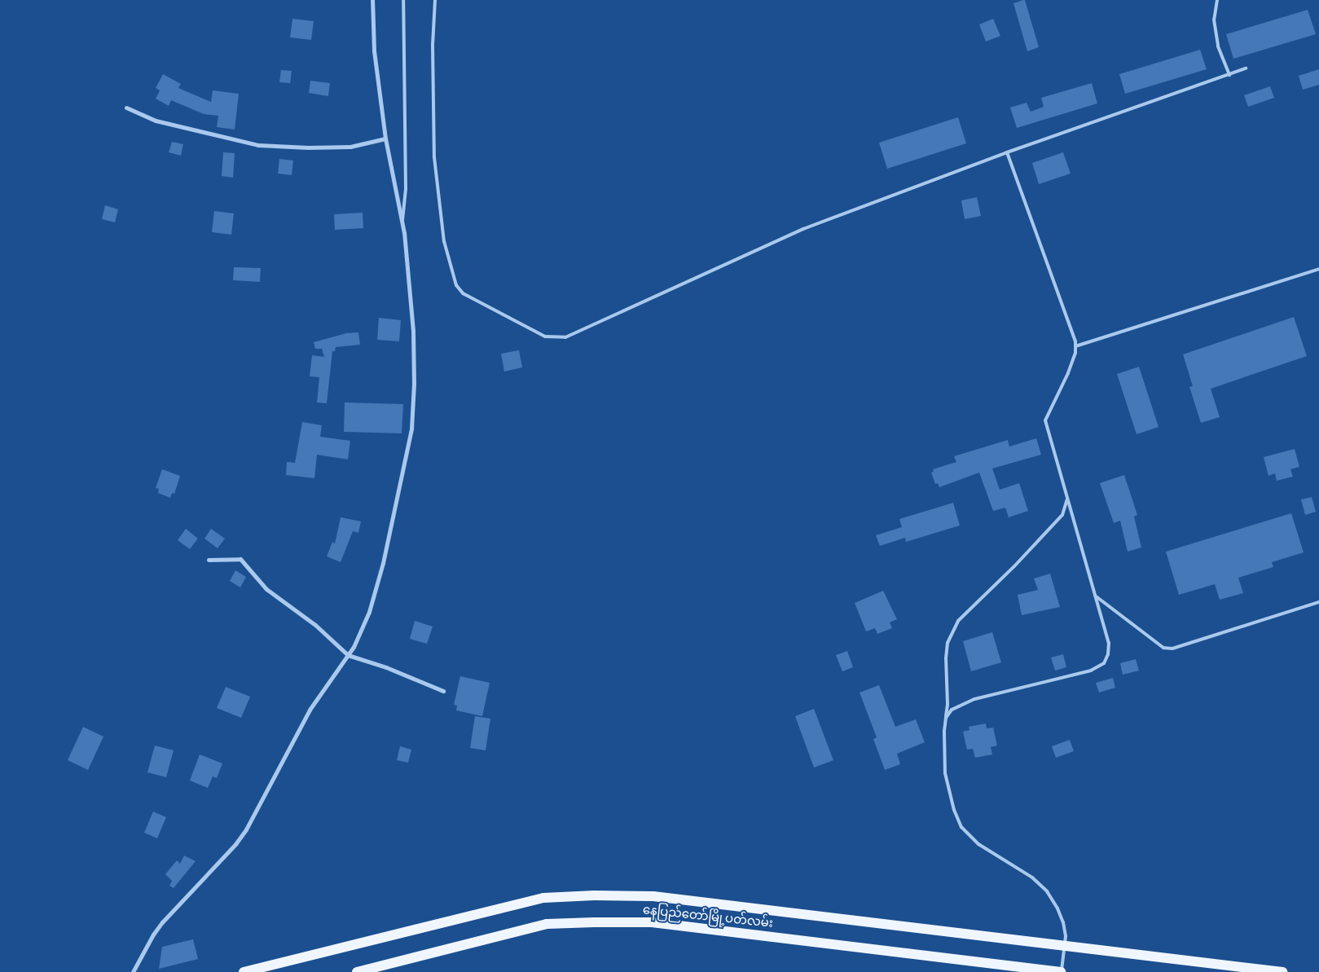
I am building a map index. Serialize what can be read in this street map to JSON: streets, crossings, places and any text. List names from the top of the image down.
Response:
{
  "streets": {
    "main road": ["နေပြည်တော်မြို့ပတ်လမ်း"]
  }
}
